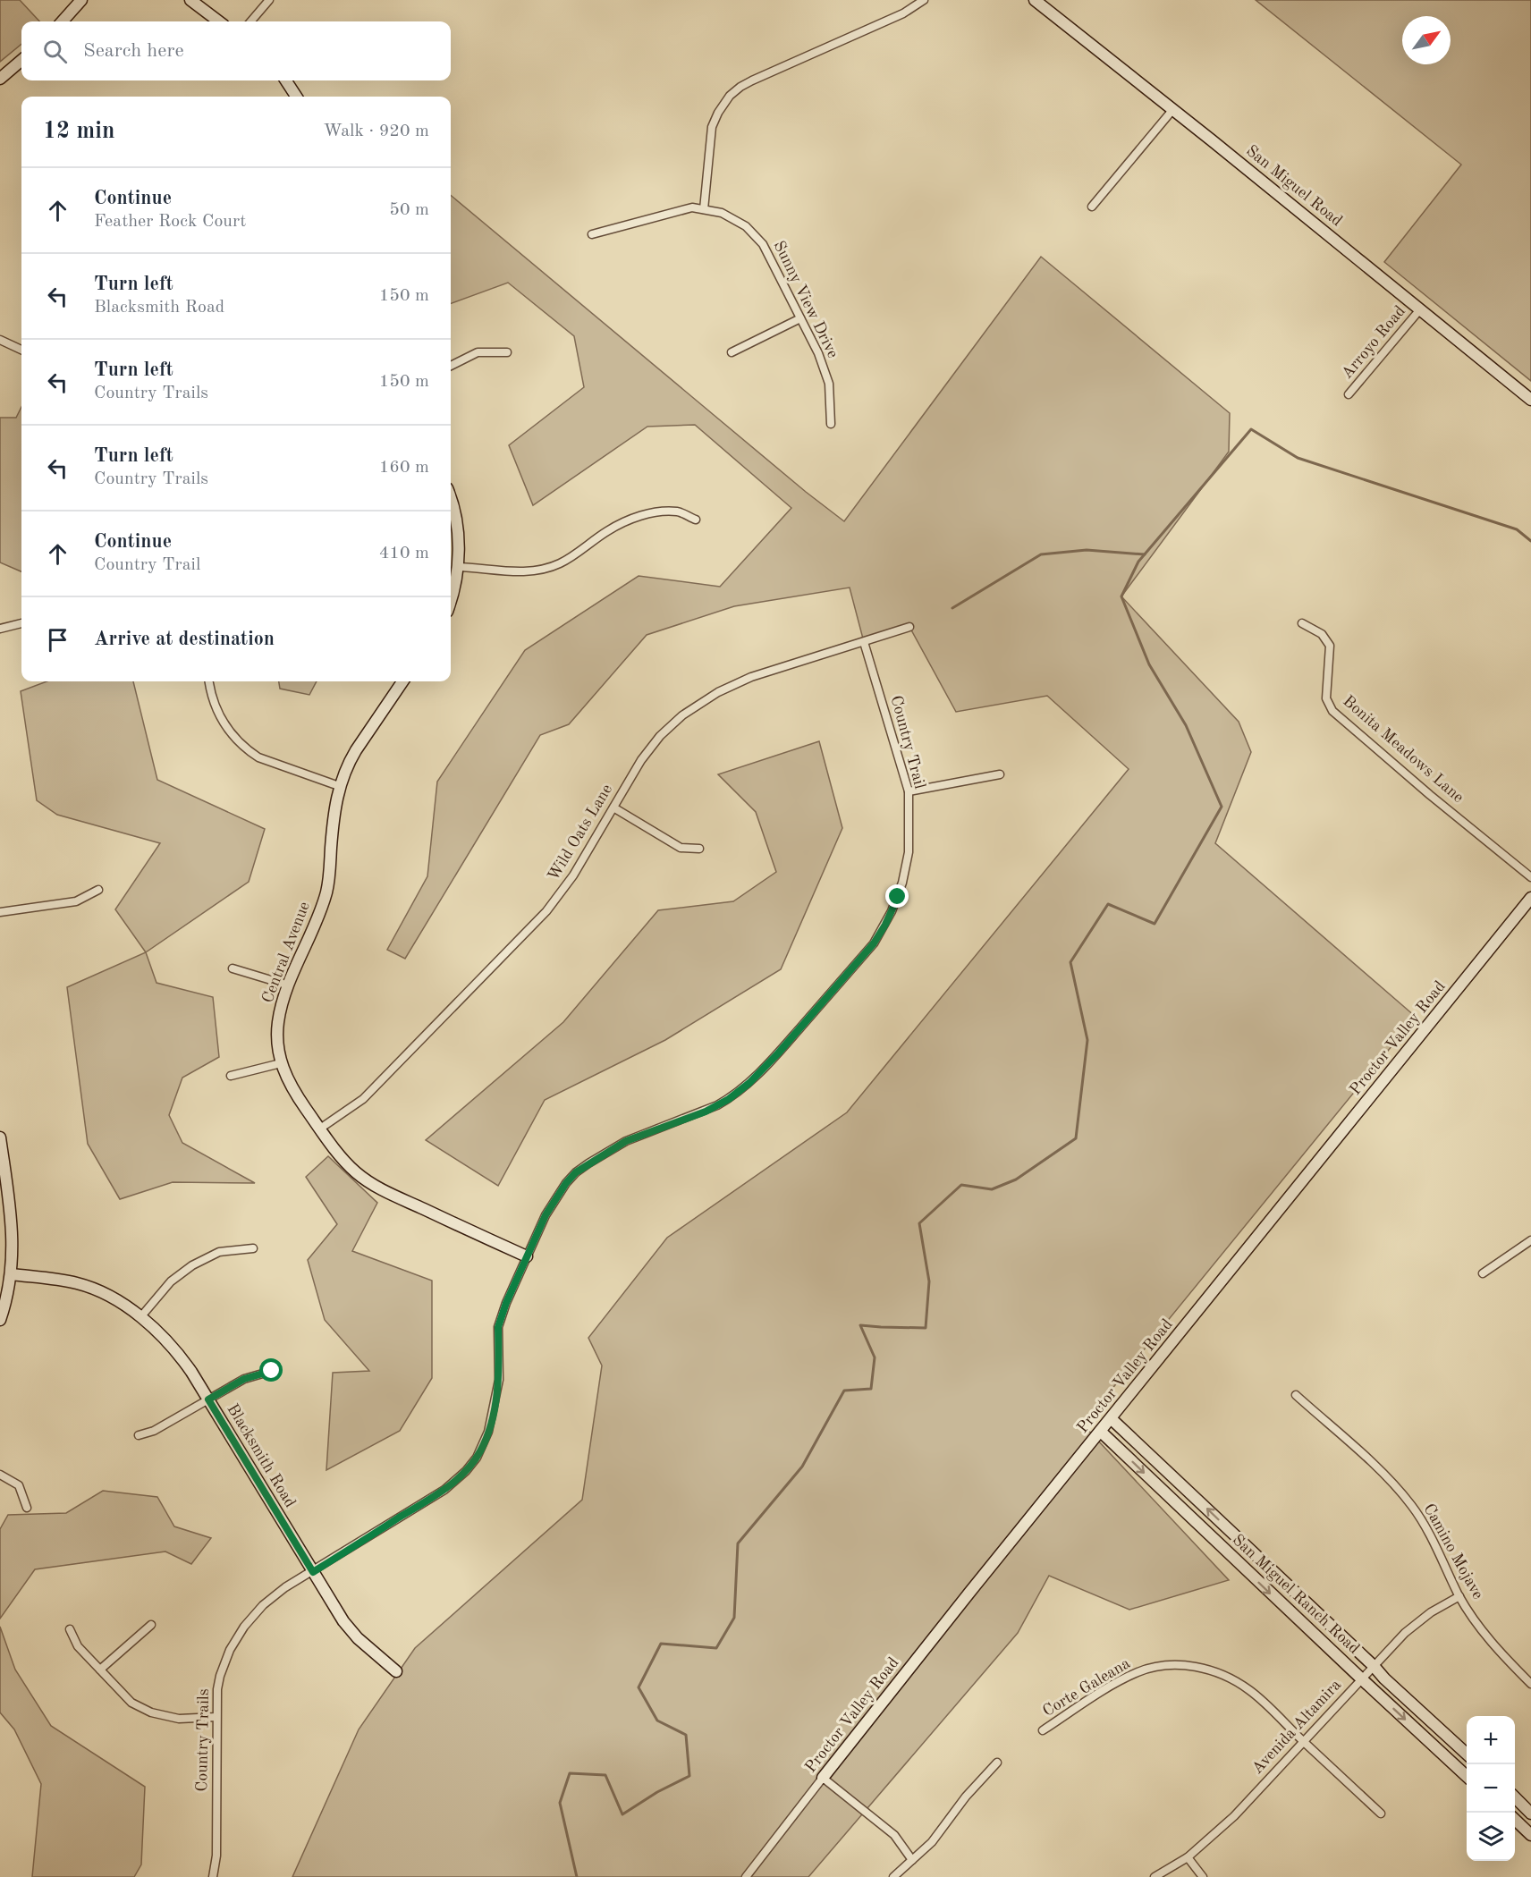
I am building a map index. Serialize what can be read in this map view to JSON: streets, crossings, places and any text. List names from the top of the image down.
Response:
{
  "streets": {
    "street": [
      "San Miguel Road",
      "Sunny View Drive",
      "Arroyo Road",
      "Country Trail",
      "Bonita Meadows Lane",
      "Wild Oats Lane",
      "Central Avenue",
      "Proctor Valley Road",
      "Blacksmith Road",
      "Camino Mojave",
      "San Miguel Ranch Road",
      "Corte Galeana",
      "Avenida Altamira",
      "Country Trails"
    ]
  },
  "crossings": [
    ["San Miguel Road", "Arroyo Road"],
    ["Country Trail", "Wild Oats Lane"],
    ["Country Trail", "Central Avenue"],
    ["Country Trail", "Country Trails"],
    ["Wild Oats Lane", "Central Avenue"],
    ["Central Avenue", "Country Trails"],
    ["Proctor Valley Road", "San Miguel Ranch Road"],
    ["Blacksmith Road", "Country Trails"],
    ["Camino Mojave", "Avenida Altamira"],
    ["San Miguel Ranch Road", "Avenida Altamira"],
    ["Corte Galeana", "Avenida Altamira"]
  ],
  "north": "top right",
  "page": {
    "search": "Search here",
    "heading": ["12 min", "Walk · 920 m"],
    "list": [
      ["Continue", "Feather Rock Court", "50 m"],
      ["Turn left", "Blacksmith Road", "150 m"],
      ["Turn left", "Country Trails", "150 m"],
      ["Turn left", "Country Trails", "160 m"],
      ["Continue", "Country Trail", "410 m"],
      "Arrive at destination"
    ],
    "map_buttons": ["+", "−"]
  }
}
